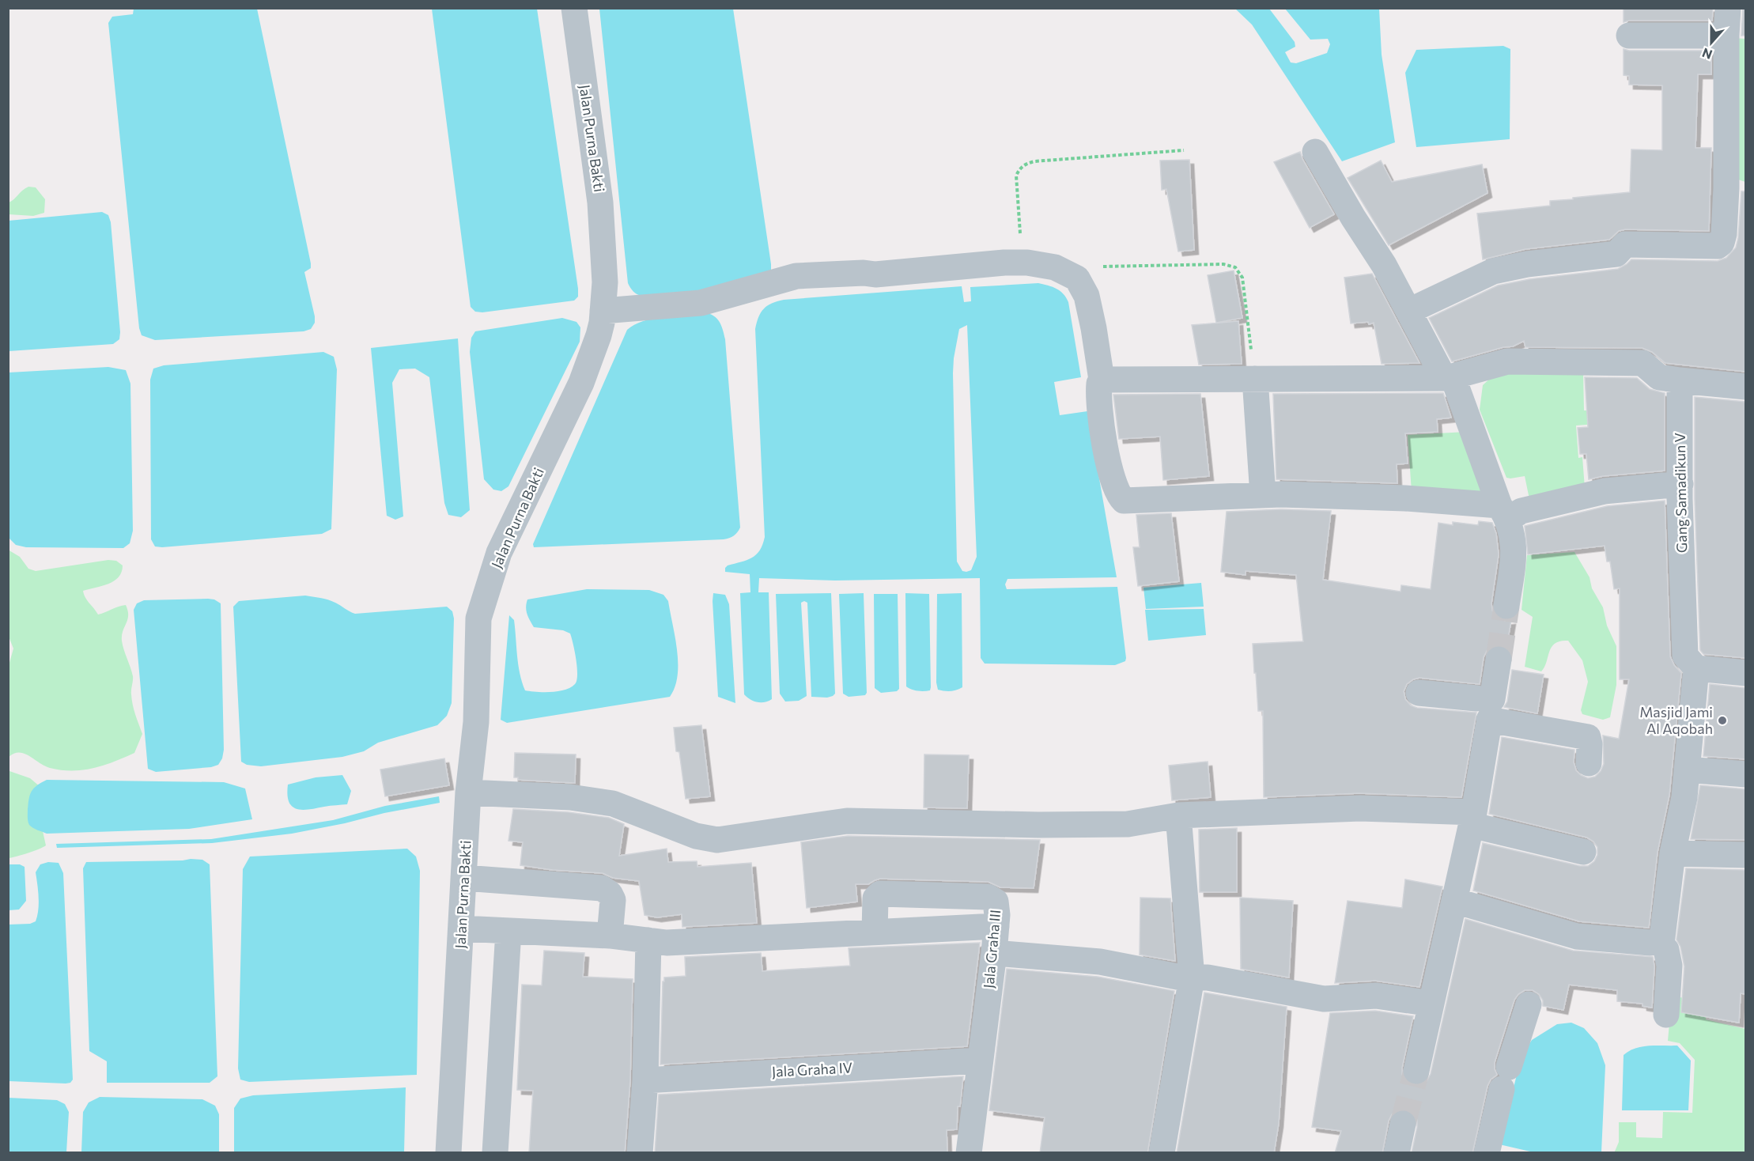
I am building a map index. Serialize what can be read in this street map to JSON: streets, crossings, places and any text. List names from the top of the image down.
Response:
{
  "streets": {
    "street": [
      "Jalan Purna Bakti",
      "Gang Samadikun V",
      "Jala Graha III",
      "Jala Graha IV"
    ]
  },
  "crossings": [
    ["Jala Graha III", "Jala Graha IV"]
  ],
  "places": ["Masjid Jami Al Aqobah"],
  "north": "bottom"
}
